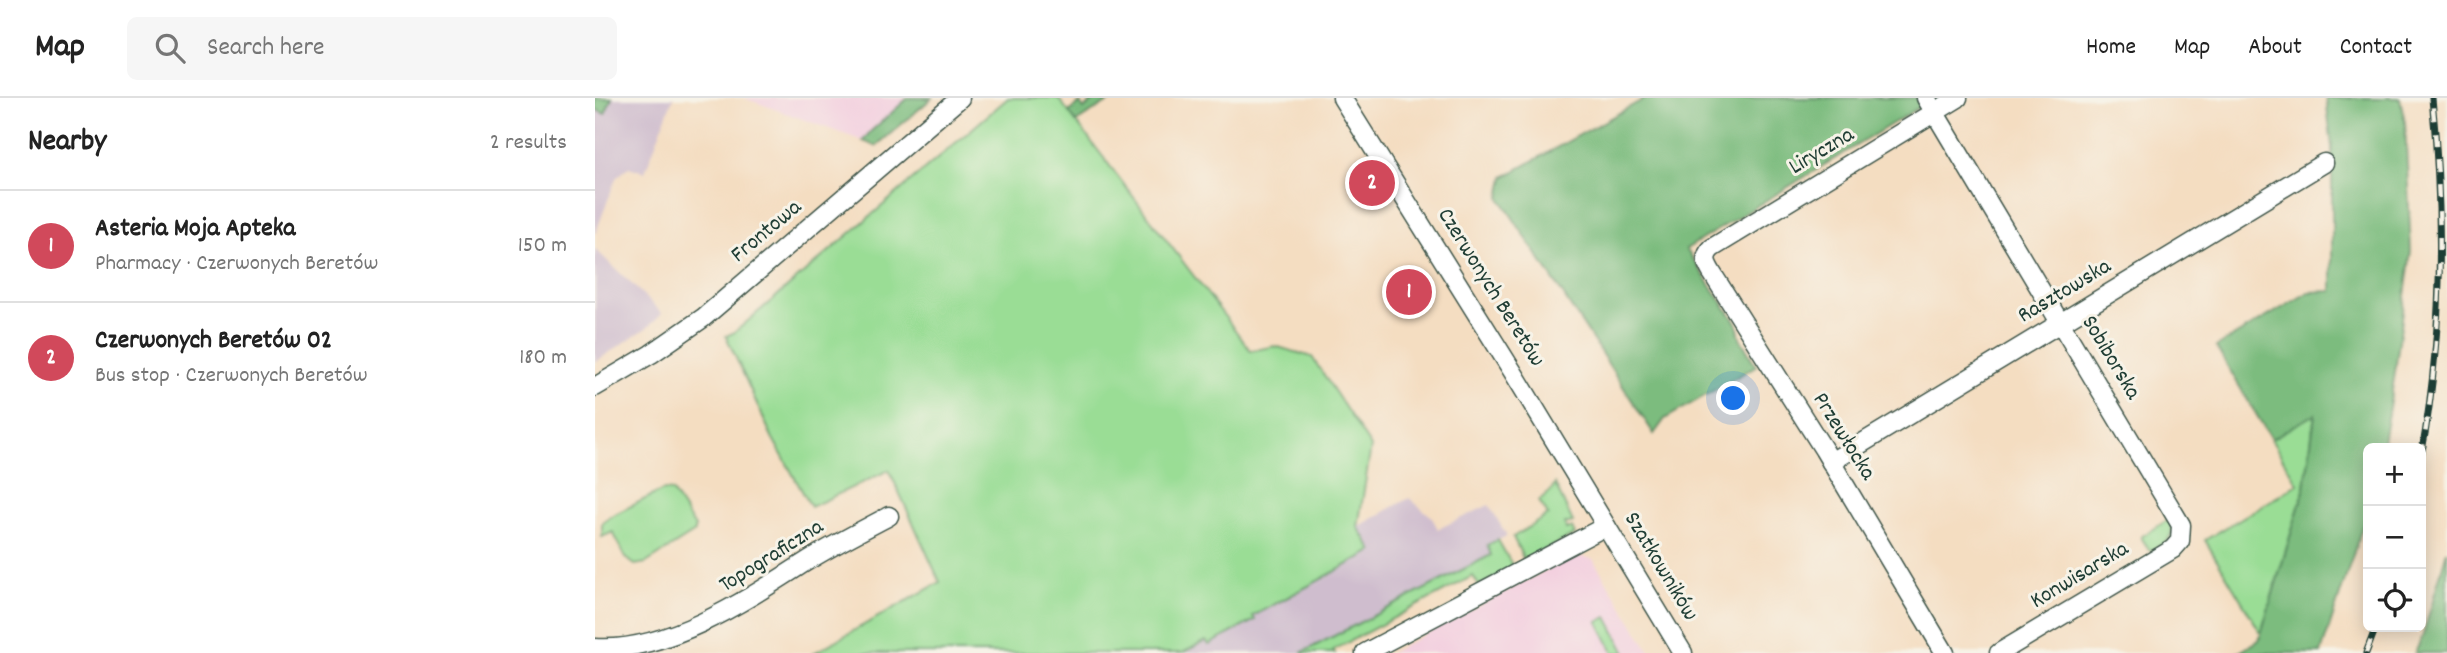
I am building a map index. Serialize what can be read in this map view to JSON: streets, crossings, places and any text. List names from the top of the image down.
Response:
{
  "streets": {
    "street": [
      "Liryczna",
      "Frontowa",
      "Czerwonych Beretów",
      "Rasztowska",
      "Sobiborska",
      "Przewłocka",
      "Topograficzna",
      "Szatkowników",
      "Konwisarska"
    ]
  },
  "crossings": [
    ["Liryczna", "Sobiborska"],
    ["Liryczna", "Przewłocka"],
    ["Czerwonych Beretów", "Szatkowników"],
    ["Rasztowska", "Sobiborska"],
    ["Rasztowska", "Przewłocka"],
    ["Sobiborska", "Konwisarska"]
  ],
  "page": {
    "header": "Map",
    "search": "Search here",
    "nav": [
      "Home",
      "Map",
      "About",
      "Contact"
    ],
    "heading": ["Nearby", "2 results"],
    "pins": ["2", "1"],
    "list": [
      {
        "mark": "1",
        "name": "Asteria Moja Apteka",
        "note": "Pharmacy · Czerwonych Beretów",
        "value": "150 m"
      },
      {
        "mark": "2",
        "name": "Czerwonych Beretów 02",
        "note": "Bus stop · Czerwonych Beretów",
        "value": "180 m"
      }
    ],
    "map_buttons": ["+", "−"]
  }
}
